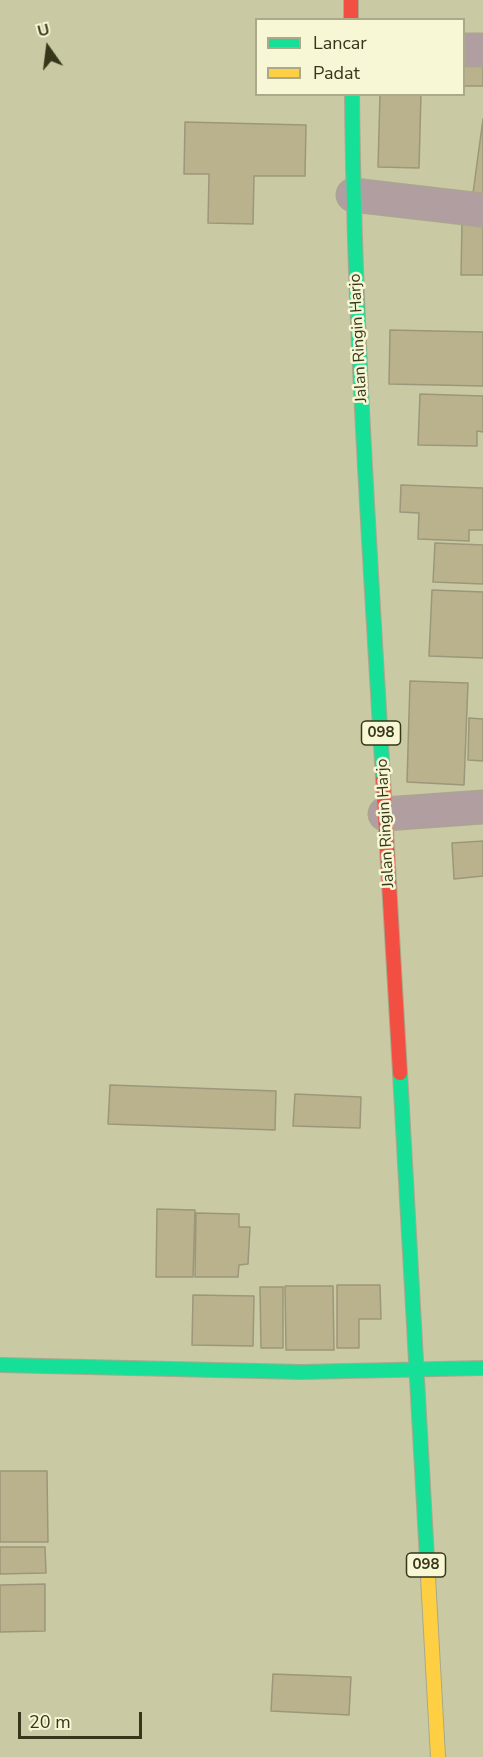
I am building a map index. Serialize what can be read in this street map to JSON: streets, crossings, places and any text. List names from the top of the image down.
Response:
{
  "streets": {
    "main road": ["Jalan Ringin Harjo", "098"]
  },
  "crossings": [
    ["Jalan Ringin Harjo", "098"]
  ],
  "legend": ["Lancar", "Padat"],
  "scale_bar": "20 m",
  "north": "top"
}
